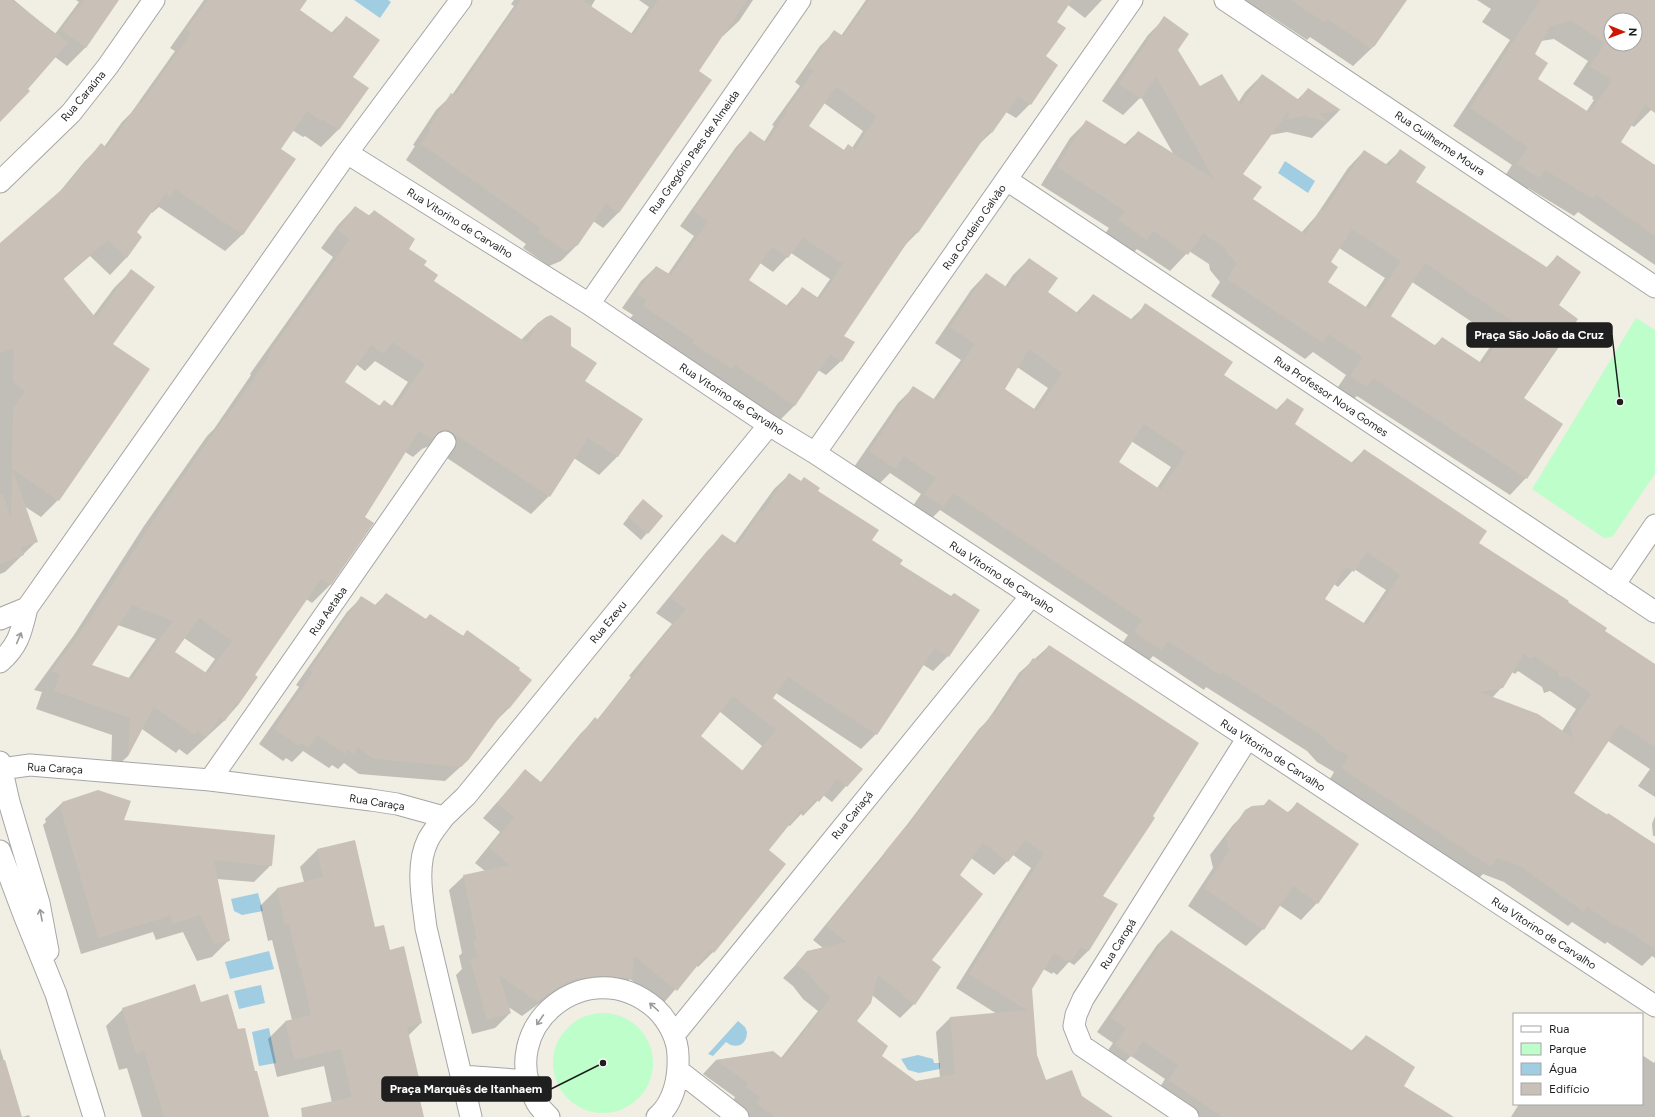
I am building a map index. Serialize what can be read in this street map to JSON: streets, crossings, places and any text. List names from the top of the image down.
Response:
{
  "streets": {
    "street": [
      "Rua Caraúna",
      "Rua Guilherme Moura",
      "Rua Gregório Paes de Almeida",
      "Rua Vitorino de Carvalho",
      "Rua Cordeiro Galvão",
      "Rua Professor Nova Gomes",
      "Rua Aetaba",
      "Rua Ezevu",
      "Rua Caraça",
      "Rua Cariaçá",
      "Rua Caropá"
    ]
  },
  "crossings": [
    ["Rua Gregório Paes de Almeida", "Rua Vitorino de Carvalho"],
    ["Rua Vitorino de Carvalho", "Rua Cordeiro Galvão"],
    ["Rua Vitorino de Carvalho", "Rua Ezevu"],
    ["Rua Vitorino de Carvalho", "Rua Cariaçá"],
    ["Rua Vitorino de Carvalho", "Rua Caropá"],
    ["Rua Cordeiro Galvão", "Rua Professor Nova Gomes"],
    ["Rua Aetaba", "Rua Caraça"],
    ["Rua Ezevu", "Rua Caraça"]
  ],
  "places": ["Praça São João da Cruz", "Praça Marquês de Itanhaem"],
  "legend": [
    "Rua",
    "Parque",
    "Água",
    "Edifício"
  ],
  "north": "right"
}
